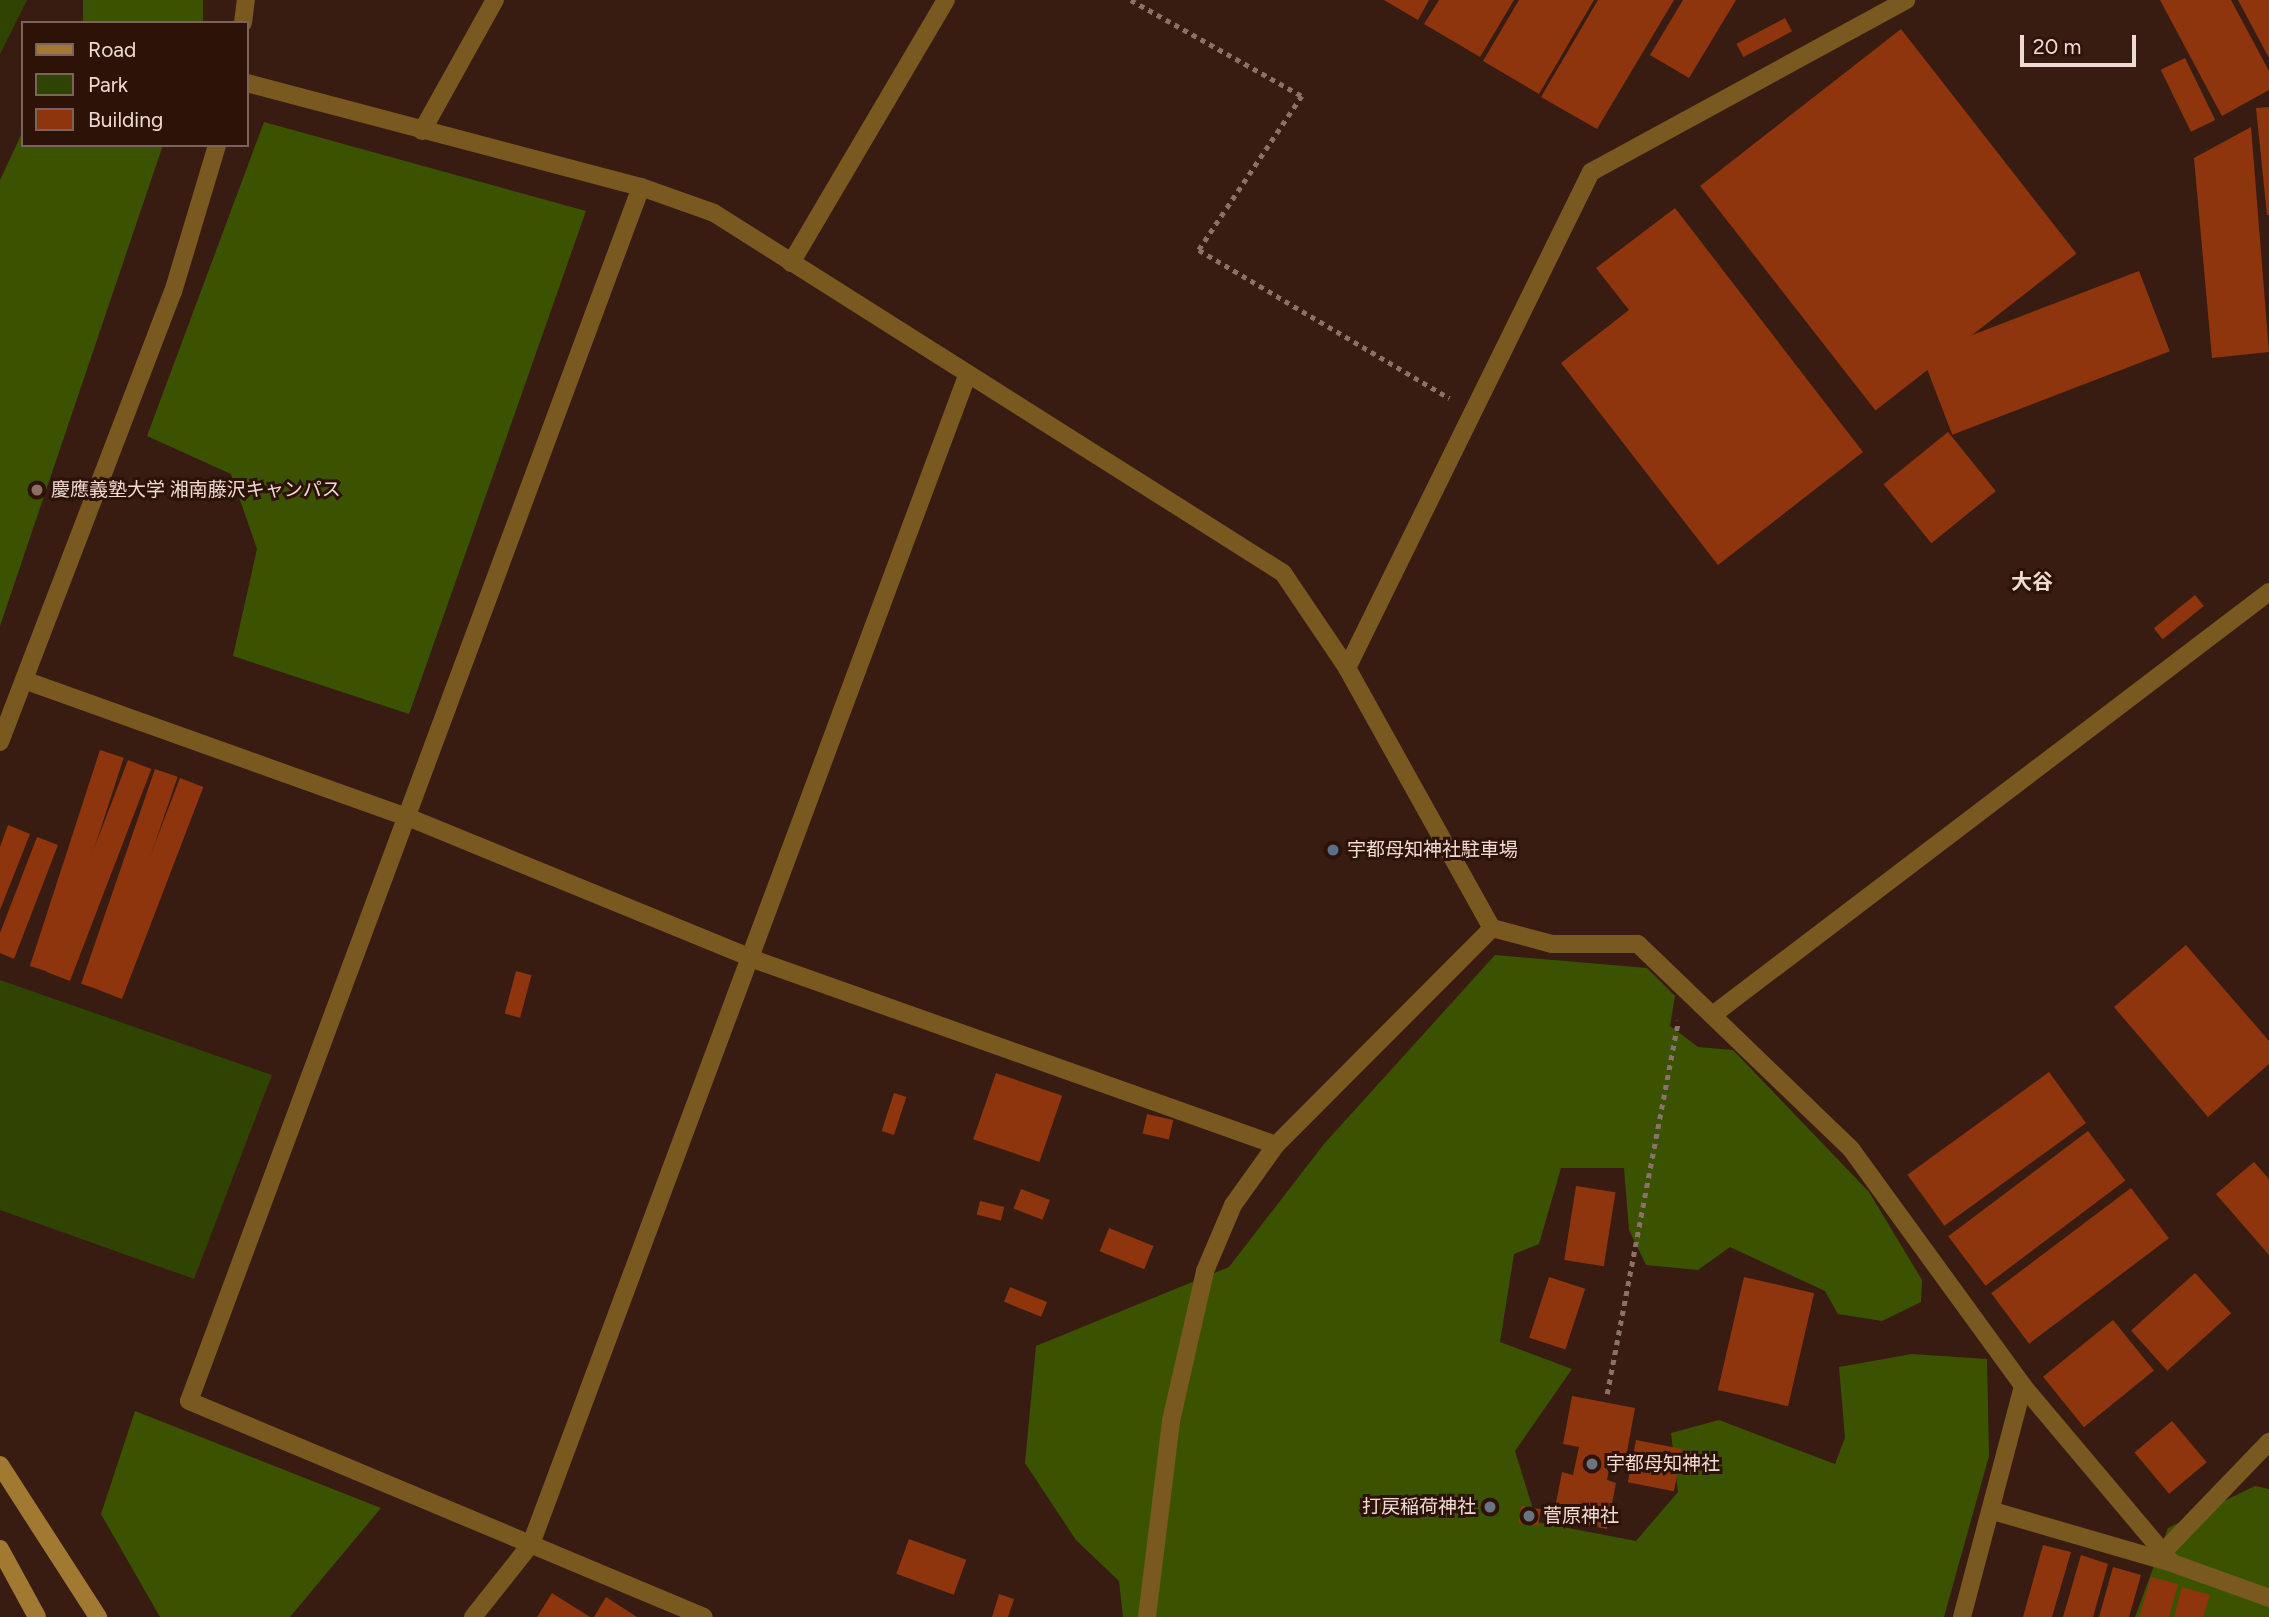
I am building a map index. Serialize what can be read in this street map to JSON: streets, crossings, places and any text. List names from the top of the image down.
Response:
{
  "districts": ["大谷"],
  "places": [
    "慶應義塾大学 湘南藤沢キャンパス",
    "宇都母知神社駐車場",
    "宇都母知神社",
    "打戻稲荷神社",
    "菅原神社"
  ],
  "legend": ["Road", "Park", "Building"],
  "scale_bar": "20 m"
}
